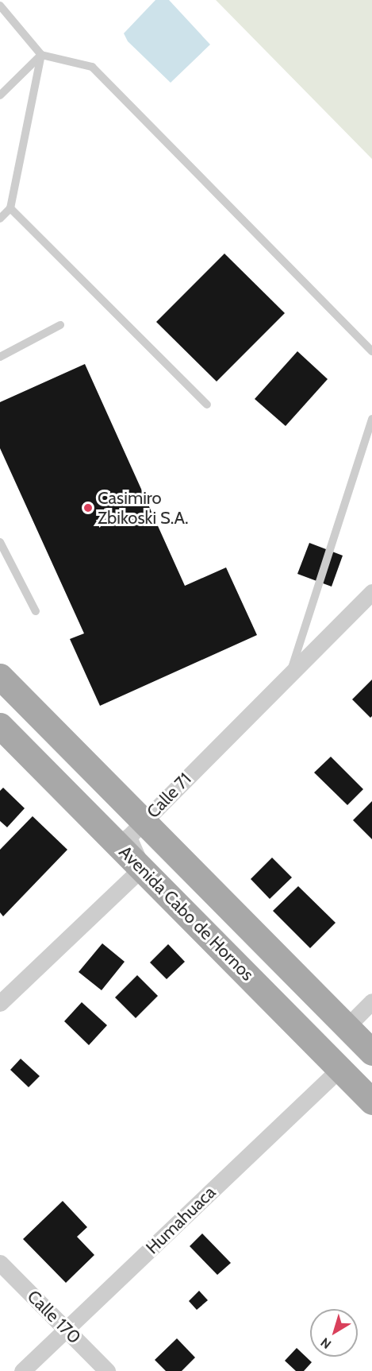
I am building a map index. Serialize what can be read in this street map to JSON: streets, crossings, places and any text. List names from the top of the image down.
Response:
{
  "streets": {
    "main road": ["Avenida Cabo de Hornos"],
    "street": ["Calle 71", "Humahuaca", "Calle 170"]
  },
  "crossings": [
    ["Calle 71", "Avenida Cabo de Hornos"],
    ["Avenida Cabo de Hornos", "Humahuaca"],
    ["Humahuaca", "Calle 170"]
  ],
  "places": ["Casimiro Zbikoski S.A."],
  "north": "bottom left"
}
